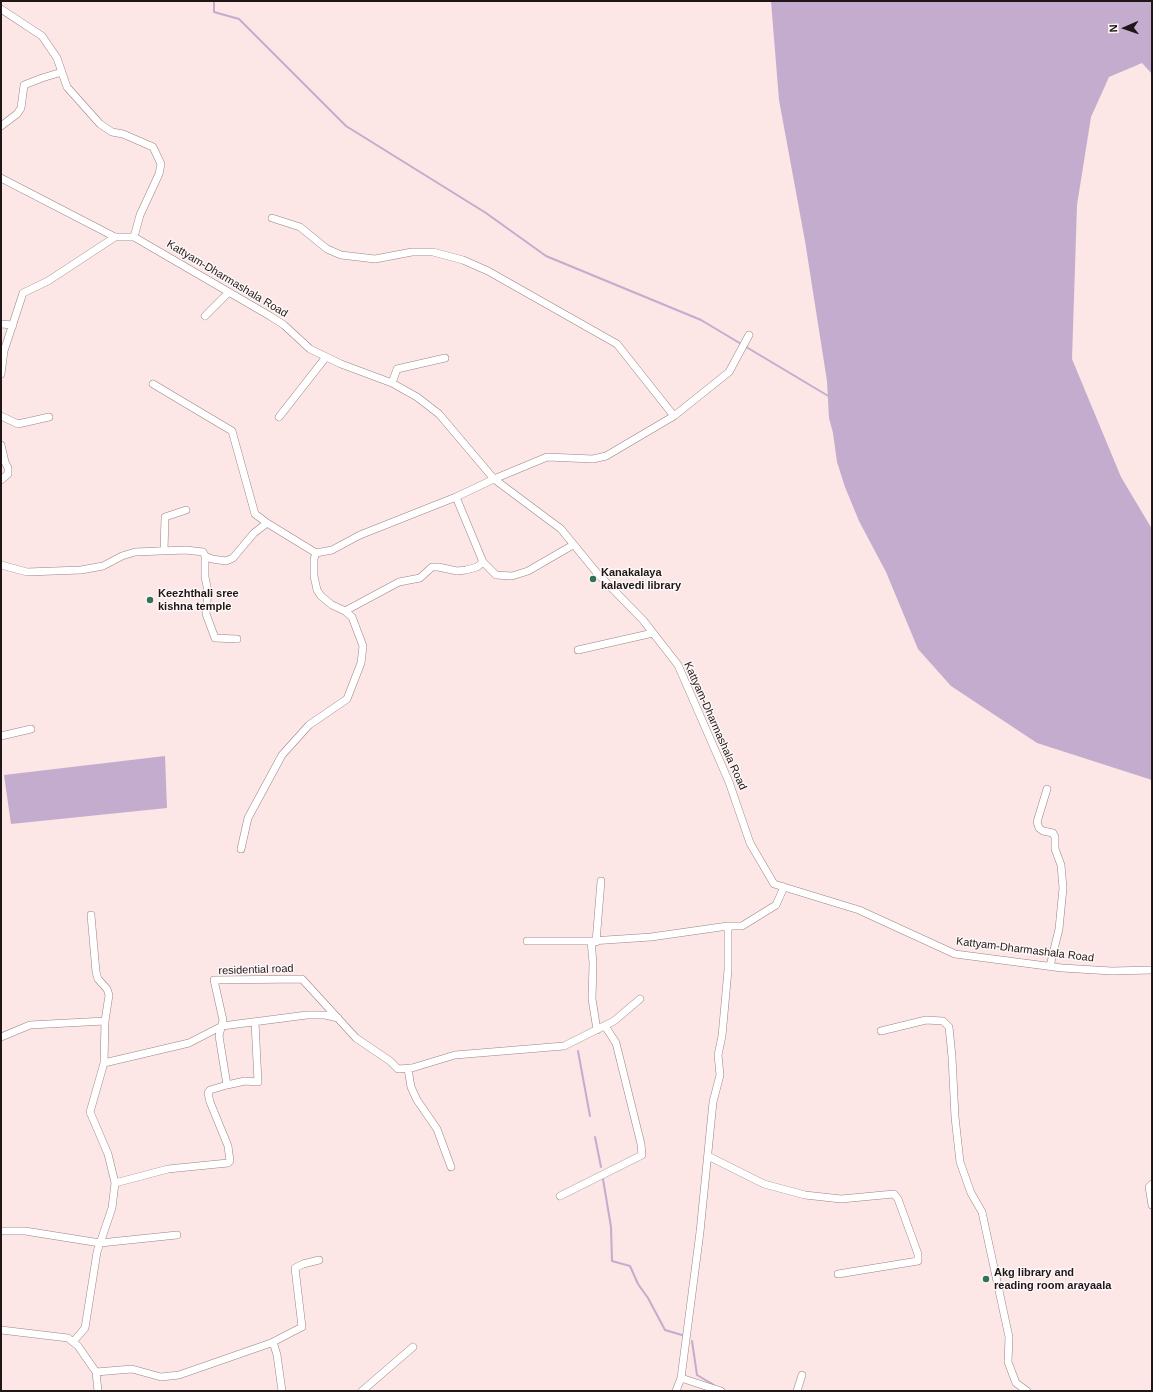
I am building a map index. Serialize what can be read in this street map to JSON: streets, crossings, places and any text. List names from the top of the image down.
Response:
{
  "streets": {
    "street": ["Kattyam-Dharmashala Road", "residential road"]
  },
  "places": ["Kanakalaya kalavedi library", "Keezhthali sree kishna temple", "Akg library and reading room arayaala"],
  "north": "left"
}
